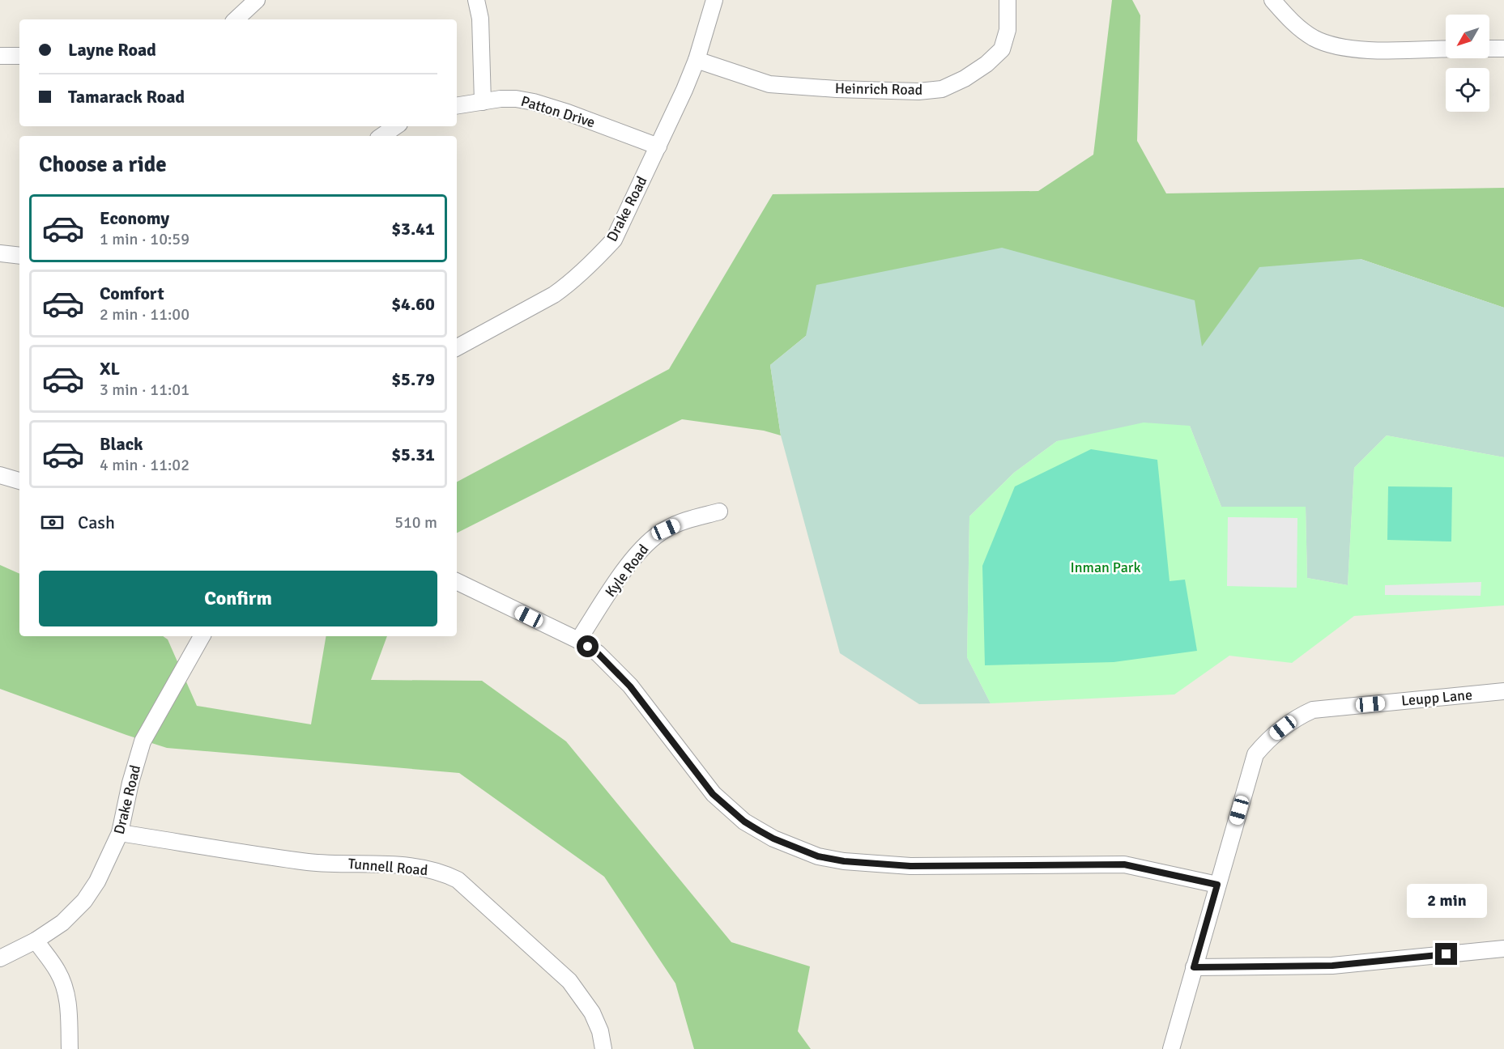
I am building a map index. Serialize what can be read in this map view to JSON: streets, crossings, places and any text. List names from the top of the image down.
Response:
{
  "streets": {
    "street": [
      "Heinrich Road",
      "Patton Drive",
      "Drake Road",
      "Kyle Road",
      "Leupp Lane",
      "Tunnell Road"
    ]
  },
  "crossings": [
    ["Heinrich Road", "Drake Road"],
    ["Patton Drive", "Drake Road"],
    ["Drake Road", "Tunnell Road"]
  ],
  "parks": ["Inman Park"],
  "north": "bottom left",
  "page": {
    "banner": ["Layne Road", "Tamarack Road"],
    "heading": "Choose a ride",
    "list": [
      {
        "name": "Economy",
        "note": "1 min · 10:59",
        "value": "$3.41"
      },
      {
        "name": "Comfort",
        "note": "2 min · 11:00",
        "value": "$4.60"
      },
      {
        "name": "XL",
        "note": "3 min · 11:01",
        "value": "$5.79"
      },
      {
        "name": "Black",
        "note": "4 min · 11:02",
        "value": "$5.31"
      }
    ],
    "pay": ["Cash", "510 m"],
    "buttons": "Confirm",
    "bubble": "2 min"
  }
}
